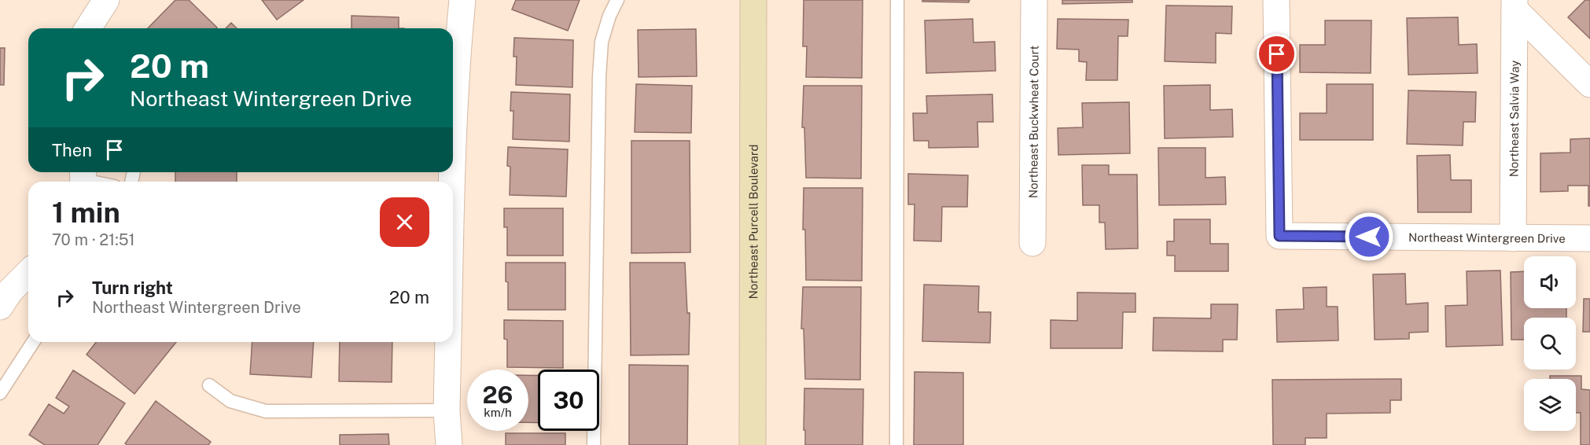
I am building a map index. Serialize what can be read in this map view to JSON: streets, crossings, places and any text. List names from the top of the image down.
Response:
{
  "streets": {
    "street": [
      "Northeast Salvia Way",
      "Northeast Buckwheat Court",
      "Northeast Purcell Boulevard",
      "Northeast Wintergreen Drive"
    ]
  },
  "crossings": [
    ["Northeast Salvia Way", "Northeast Wintergreen Drive"]
  ],
  "page": {
    "turn": ["20 m", "Northeast Wintergreen Drive"],
    "then": "Then",
    "heading": ["1 min", "70 m · 21:51"],
    "list": [
      {
        "name": "Turn right",
        "note": "Northeast Wintergreen Drive",
        "value": "20 m"
      }
    ],
    "speed": "26 km/h",
    "limit": "30"
  }
}
